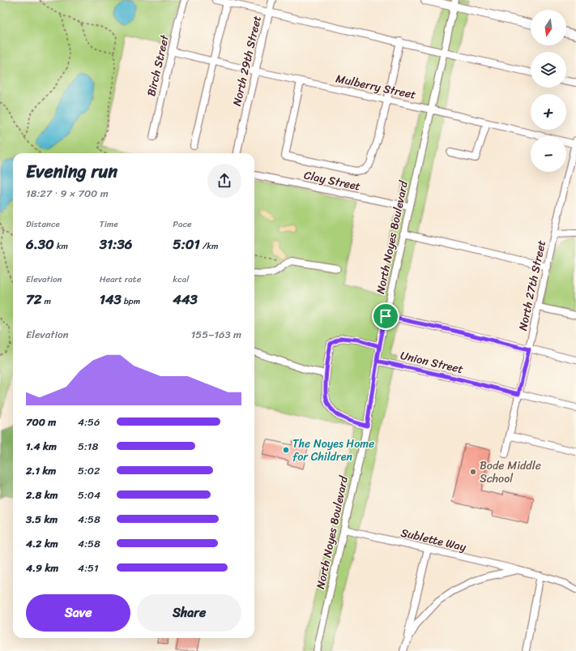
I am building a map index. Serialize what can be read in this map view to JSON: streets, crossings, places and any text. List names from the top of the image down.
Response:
{
  "streets": {
    "street": [
      "North 29th Street",
      "Birch Street",
      "Mulberry Street",
      "Clay Street",
      "North Noyes Boulevard",
      "North 27th Street",
      "Union Street",
      "Sublette Way"
    ]
  },
  "crossings": [
    ["North 29th Street", "Mulberry Street"],
    ["Birch Street", "Mulberry Street"],
    ["Mulberry Street", "North Noyes Boulevard"],
    ["Mulberry Street", "North 27th Street"],
    ["Clay Street", "North Noyes Boulevard"],
    ["North Noyes Boulevard", "Union Street"],
    ["North Noyes Boulevard", "Sublette Way"],
    ["North 27th Street", "Union Street"]
  ],
  "places": ["The Noyes Home for Children", "Bode Middle School"],
  "north": "bottom",
  "page": {
    "map_buttons": ["+", "−"],
    "heading": ["Evening run", "18:27 · 9 × 700 m"],
    "stats": [
      ["Distance", "6.30 km"],
      ["Time", "31:36"],
      ["Pace", "5:01 /km"],
      ["Elevation", "72 m"],
      ["Heart rate", "143 bpm"],
      ["kcal", "443"]
    ],
    "chart": ["Elevation", "155–163 m"],
    "list": [
      {
        "name": "700 m",
        "note": "4:56"
      },
      {
        "name": "1.4 km",
        "note": "5:18"
      },
      {
        "name": "2.1 km",
        "note": "5:02"
      },
      {
        "name": "2.8 km",
        "note": "5:04"
      },
      {
        "name": "3.5 km",
        "note": "4:58"
      },
      {
        "name": "4.2 km",
        "note": "4:58"
      },
      {
        "name": "4.9 km",
        "note": "4:51"
      }
    ],
    "buttons": ["Save", "Share"]
  }
}
